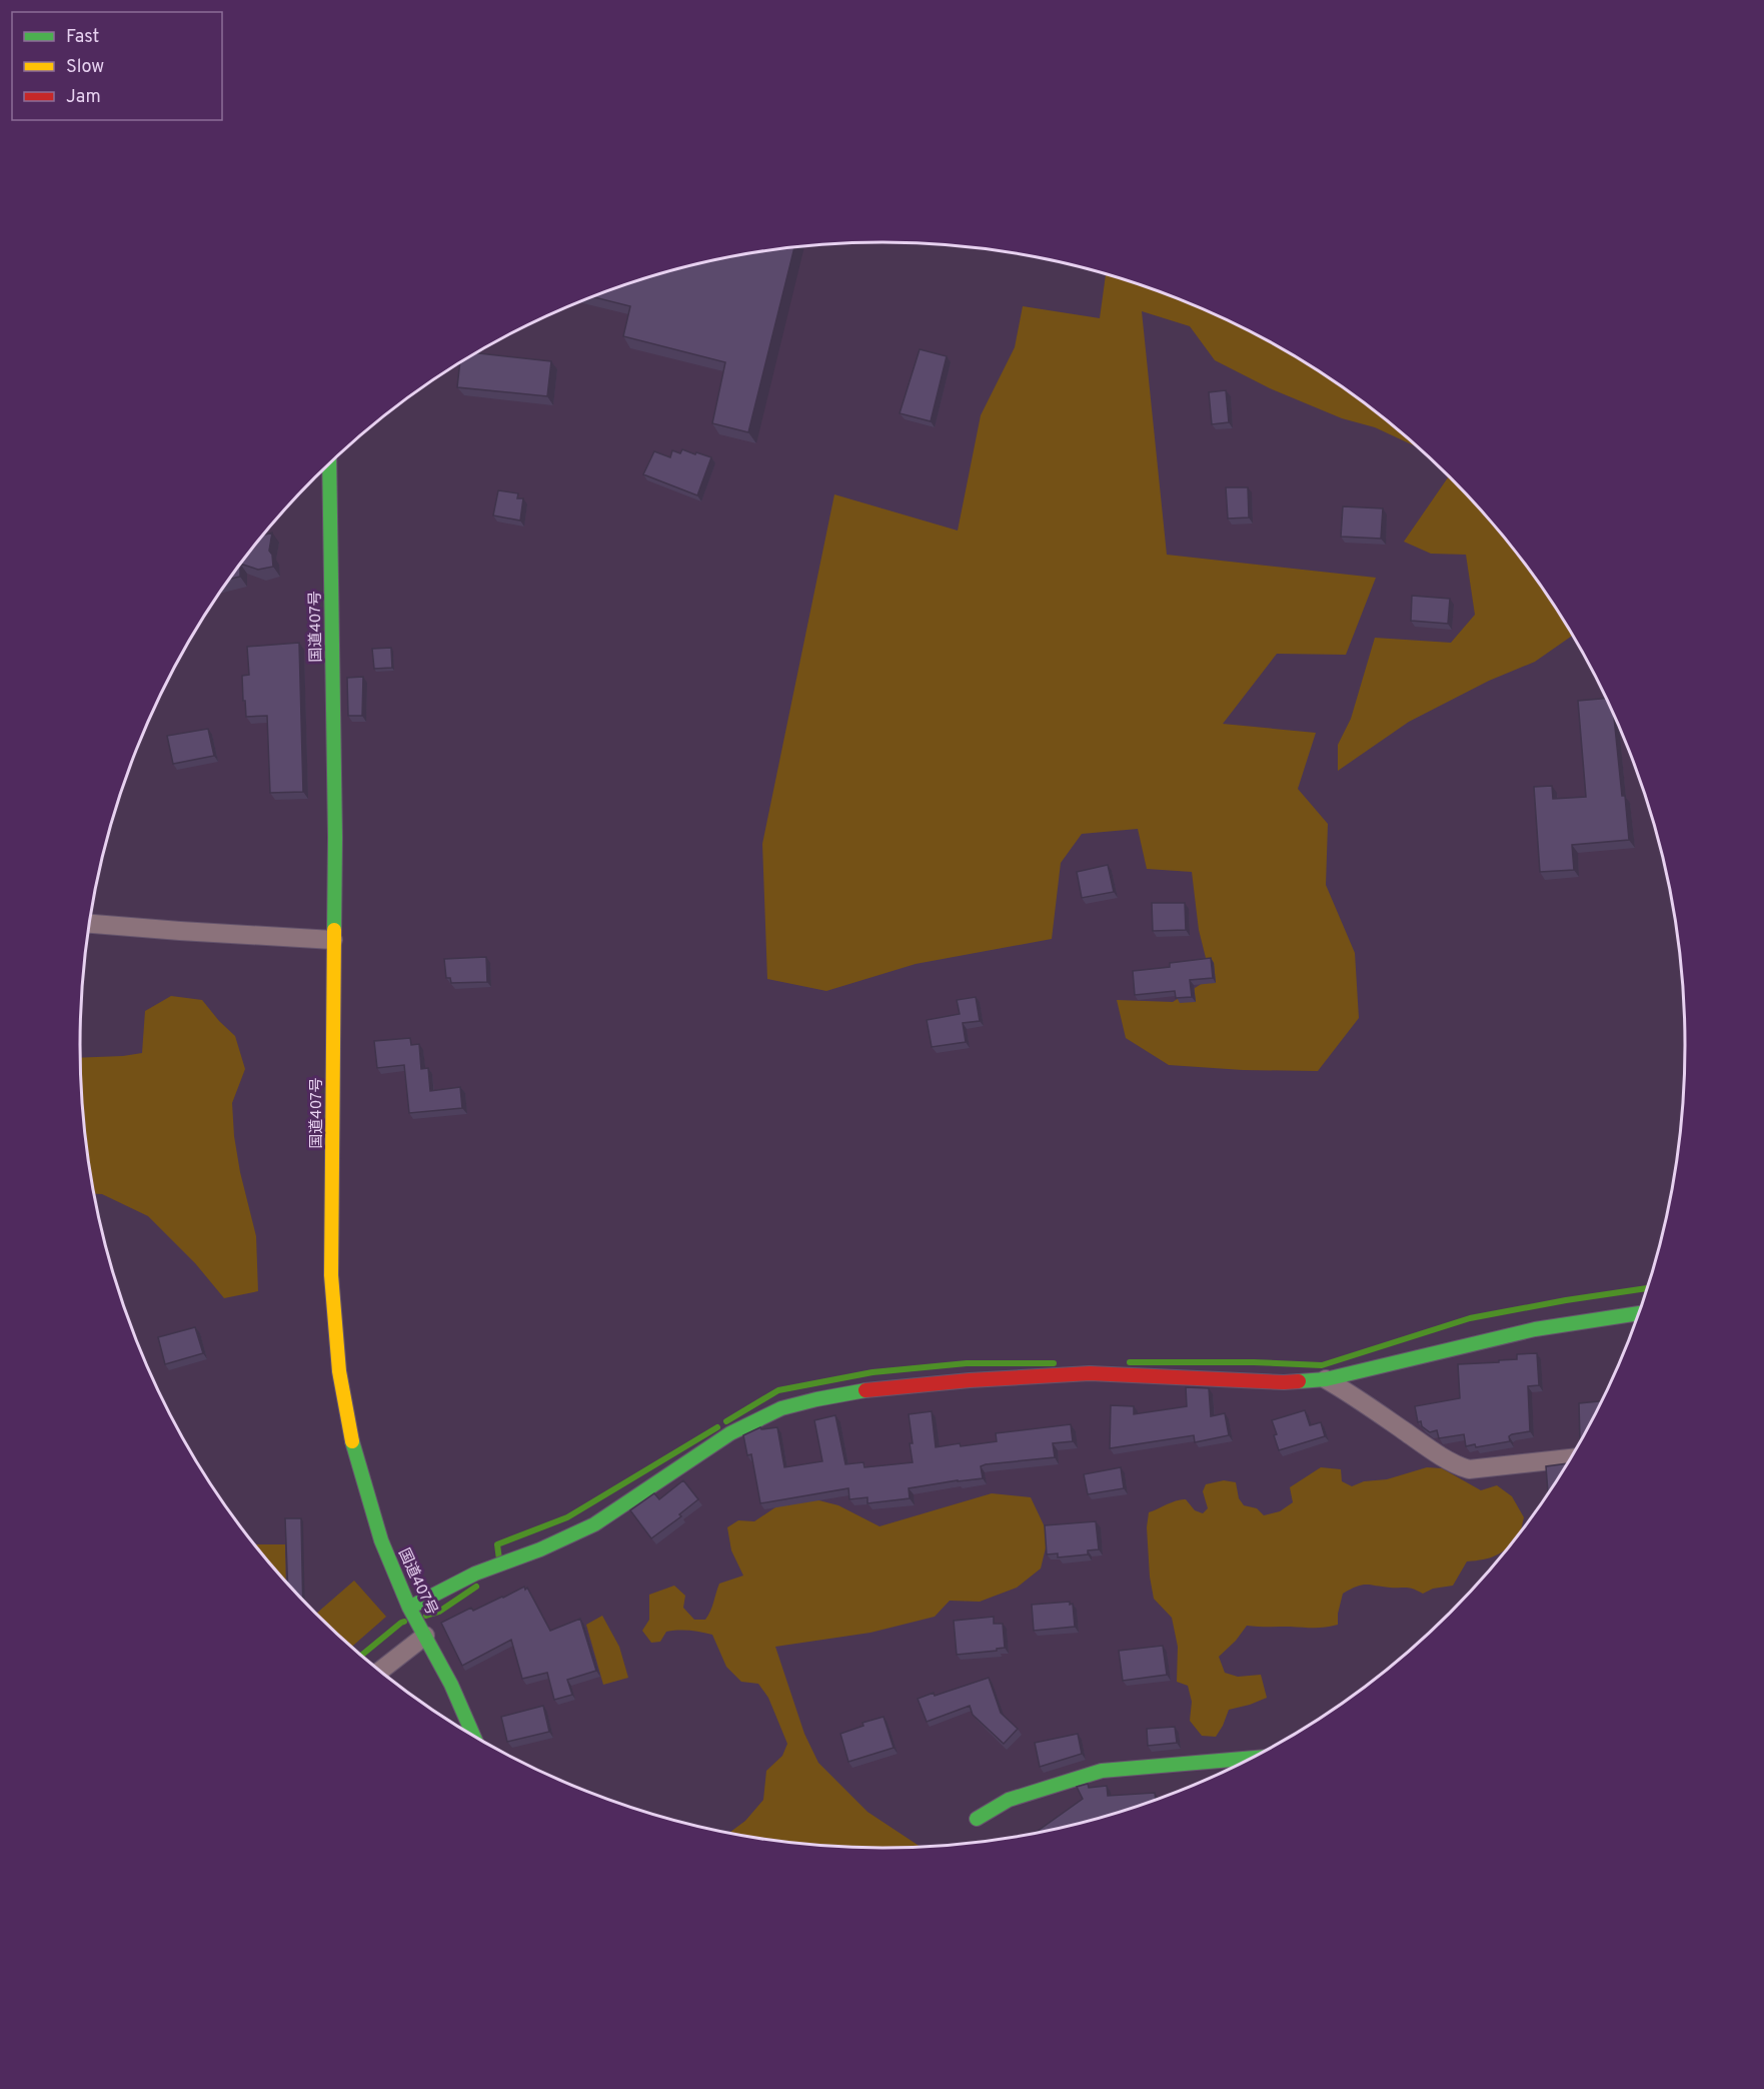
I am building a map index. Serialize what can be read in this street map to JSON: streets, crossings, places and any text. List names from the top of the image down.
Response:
{
  "streets": {
    "main road": ["国道407号"]
  },
  "legend": ["Fast", "Slow", "Jam"]
}
